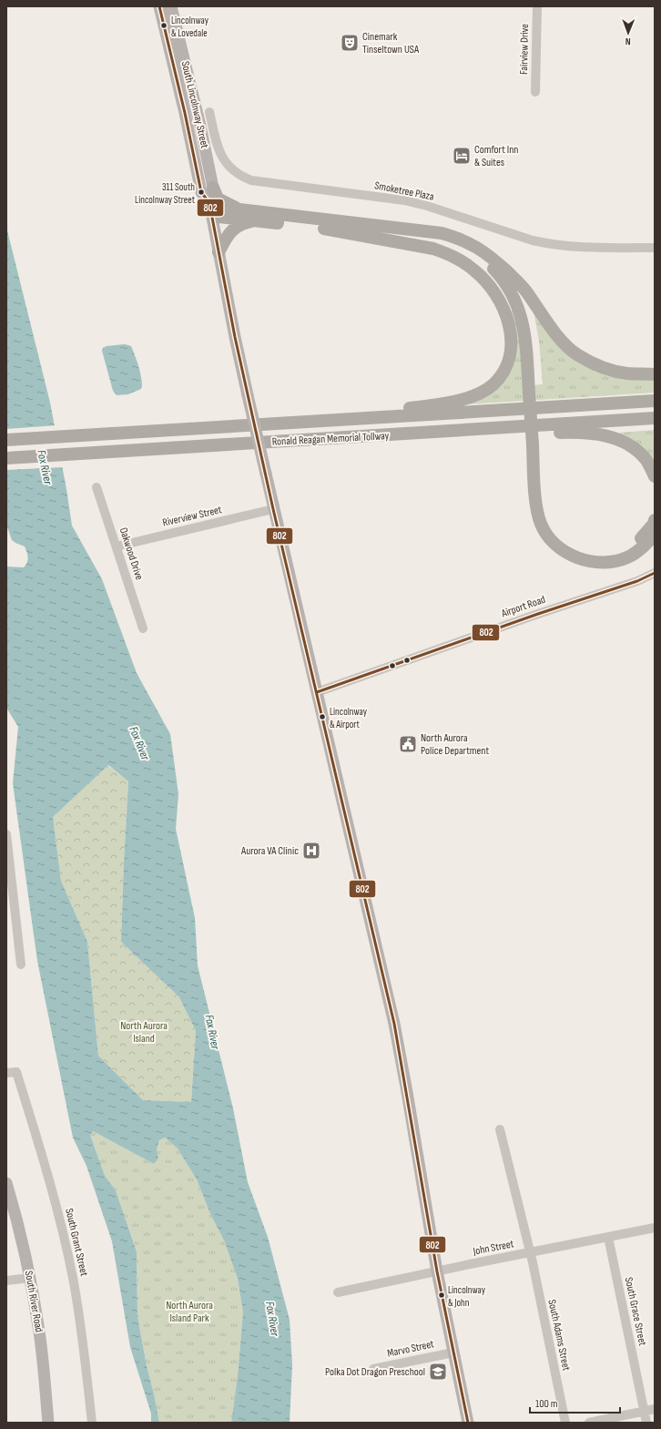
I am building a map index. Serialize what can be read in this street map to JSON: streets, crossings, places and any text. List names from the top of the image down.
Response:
{
  "streets": {
    "highway": ["Ronald Reagan Memorial Tollway"],
    "main road": ["South Lincolnway Street", "South River Road"],
    "street": [
      "Fairview Drive",
      "Smoketree Plaza",
      "Riverview Street",
      "Oakwood Drive",
      "Airport Road",
      "South Grant Street",
      "John Street",
      "South Grace Street",
      "South Adams Street",
      "Marvo Street"
    ]
  },
  "crossings": [
    ["South Lincolnway Street", "Riverview Street"],
    ["South Lincolnway Street", "Airport Road"],
    ["South Lincolnway Street", "John Street"],
    ["South Lincolnway Street", "Marvo Street"],
    ["Riverview Street", "Oakwood Drive"],
    ["John Street", "South Grace Street"],
    ["John Street", "South Adams Street"]
  ],
  "water": ["Fox River"],
  "parks": ["North Aurora Island", "North Aurora Island Park"],
  "places": {
    "other": [
      "Lincolnway & Lovedale",
      "311 South Lincolnway Street",
      "Lincolnway & Airport",
      "Lincolnway & John"
    ],
    "theatre": ["Cinemark Tinseltown USA"],
    "hotel": ["Comfort Inn & Suites"],
    "public building": ["North Aurora Police Department"],
    "hospital": ["Aurora VA Clinic"],
    "school or university": ["Polka Dot Dragon Preschool"]
  },
  "lines": ["transit line 802"],
  "scale_bar": "100 m",
  "north": "bottom"
}
